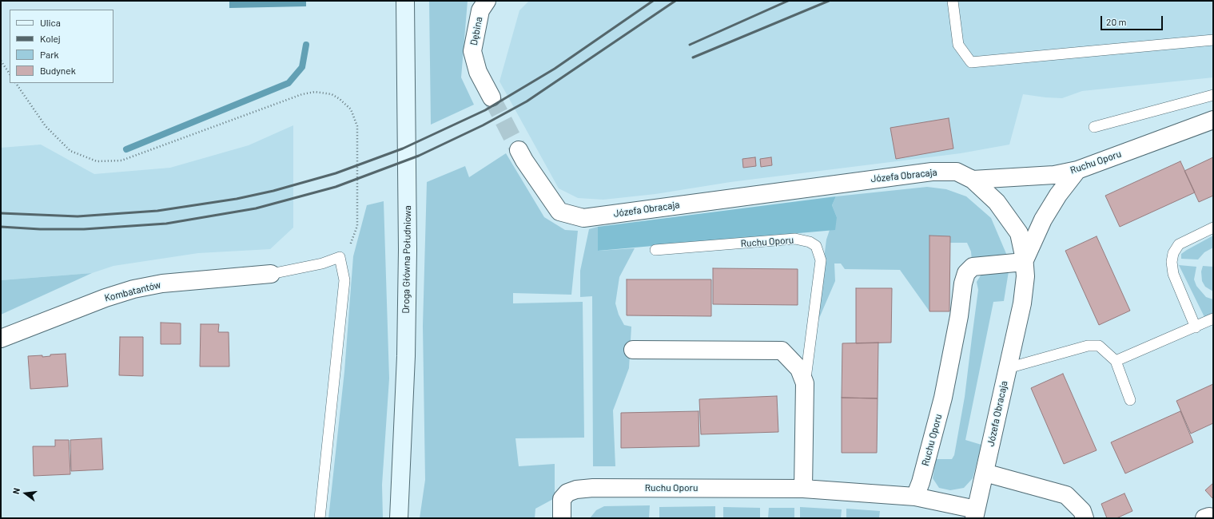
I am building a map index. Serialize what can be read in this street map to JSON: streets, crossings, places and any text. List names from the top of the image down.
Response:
{
  "streets": {
    "main road": ["Droga Główna Południowa"],
    "street": [
      "Dębina",
      "Ruchu Oporu",
      "Józefa Obracaja",
      "Kombatantów"
    ]
  },
  "crossings": [
    ["Ruchu Oporu", "Józefa Obracaja"]
  ],
  "legend": [
    "Ulica",
    "Kolej",
    "Park",
    "Budynek"
  ],
  "scale_bar": "20 m",
  "north": "left"
}
